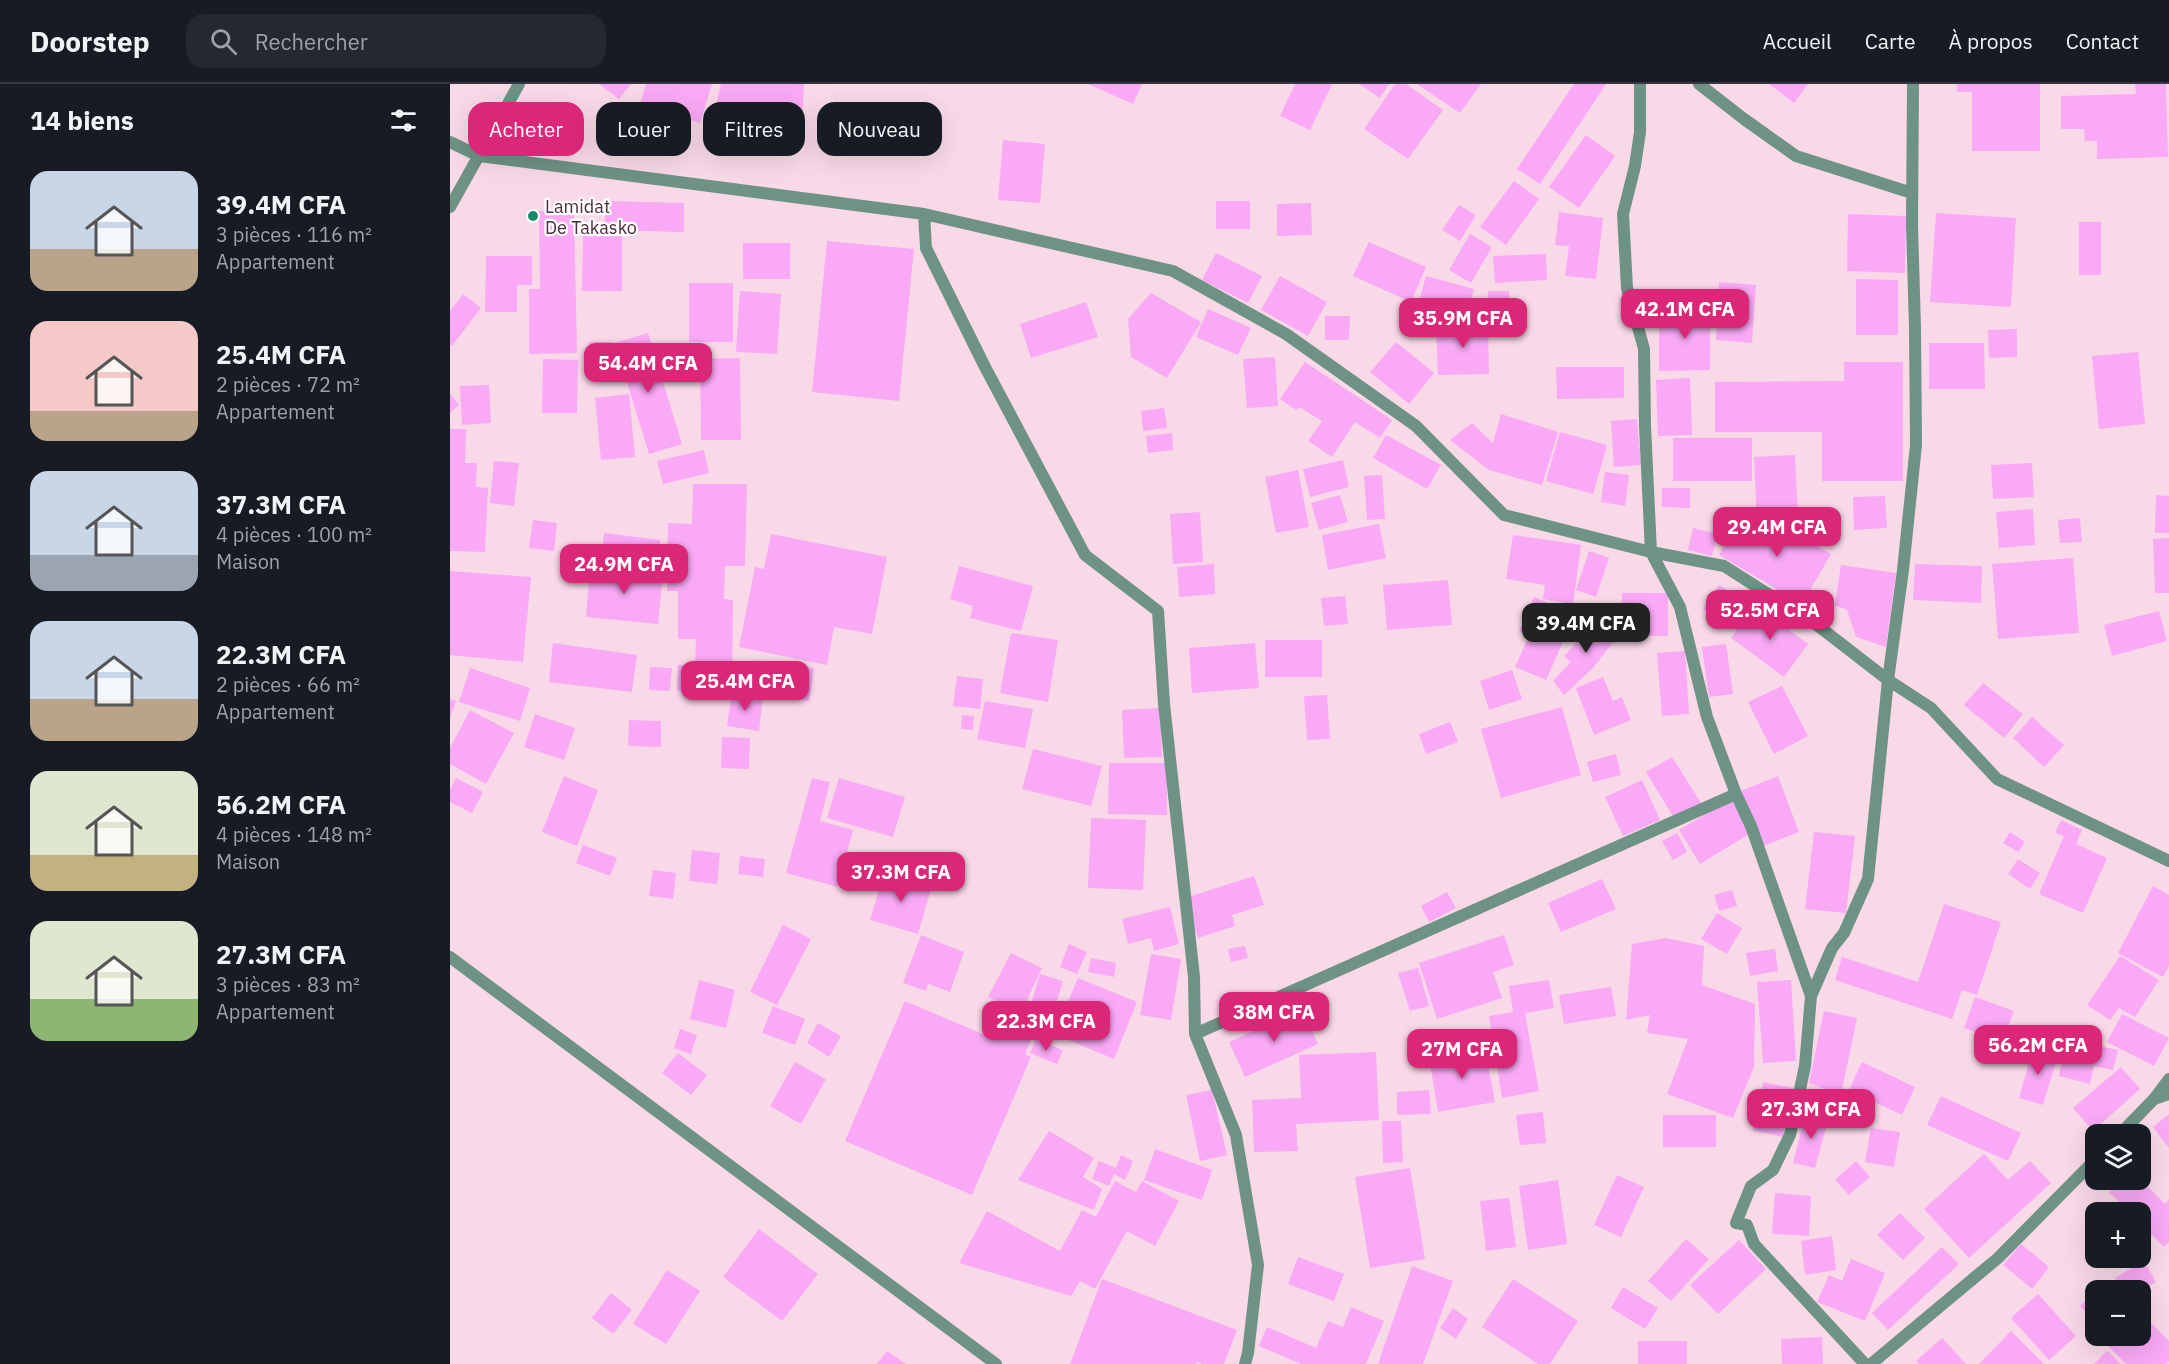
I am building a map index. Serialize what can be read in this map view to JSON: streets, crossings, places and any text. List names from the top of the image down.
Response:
{
  "places": ["Lamidat De Takasko"],
  "page": {
    "header": "Doorstep",
    "search": "Rechercher",
    "nav": [
      "Accueil",
      "Carte",
      "À propos",
      "Contact"
    ],
    "heading": "14 biens",
    "chip": [
      "Acheter",
      "Louer",
      "Filtres",
      "Nouveau"
    ],
    "list": [
      {
        "name": "39.4M CFA",
        "note": "3 pièces · 116 m² · Appartement"
      },
      {
        "name": "25.4M CFA",
        "note": "2 pièces · 72 m² · Appartement"
      },
      {
        "name": "37.3M CFA",
        "note": "4 pièces · 100 m² · Maison"
      },
      {
        "name": "22.3M CFA",
        "note": "2 pièces · 66 m² · Appartement"
      },
      {
        "name": "56.2M CFA",
        "note": "4 pièces · 148 m² · Maison"
      },
      {
        "name": "27.3M CFA",
        "note": "3 pièces · 83 m² · Appartement"
      }
    ],
    "price": [
      "42.1M CFA",
      "35.9M CFA",
      "54.4M CFA",
      "29.4M CFA",
      "24.9M CFA",
      "52.5M CFA",
      "39.4M CFA",
      "25.4M CFA",
      "37.3M CFA",
      "38M CFA",
      "22.3M CFA",
      "56.2M CFA",
      "27M CFA",
      "27.3M CFA"
    ],
    "map_buttons": ["+", "−"]
  }
}
